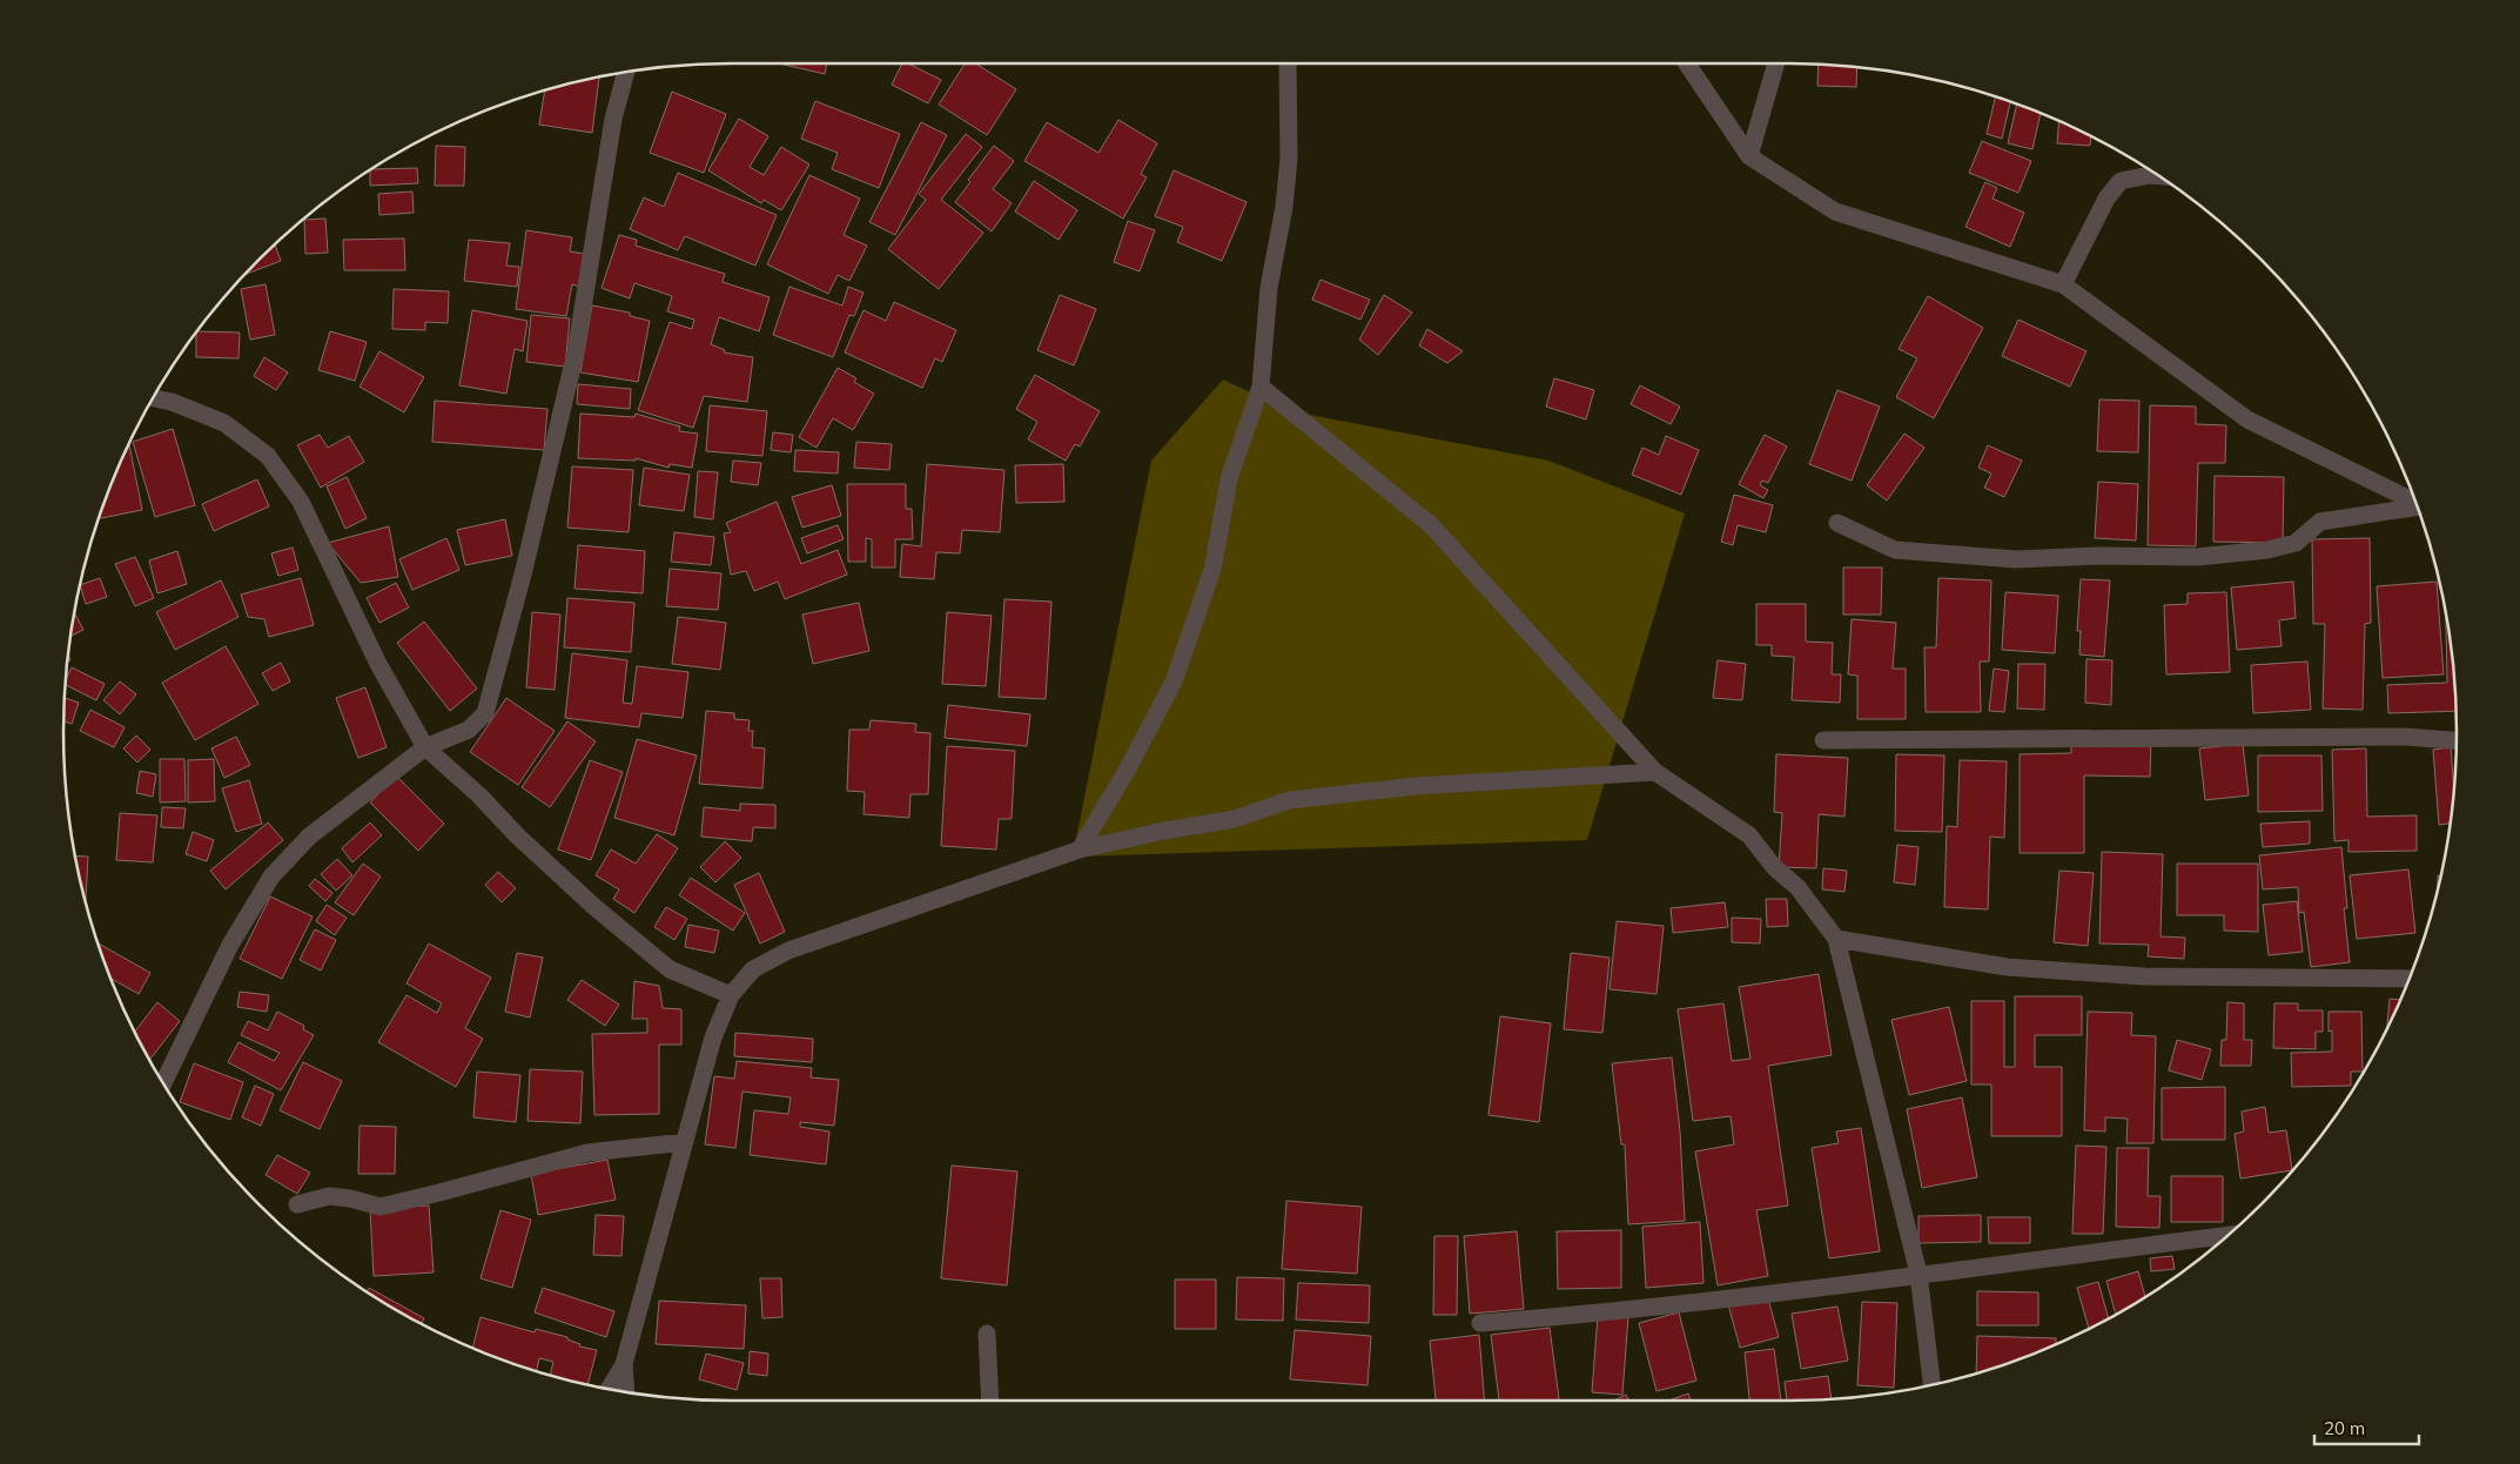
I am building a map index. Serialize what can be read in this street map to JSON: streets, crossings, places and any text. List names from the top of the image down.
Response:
{
  "scale_bar": "20 m"
}
